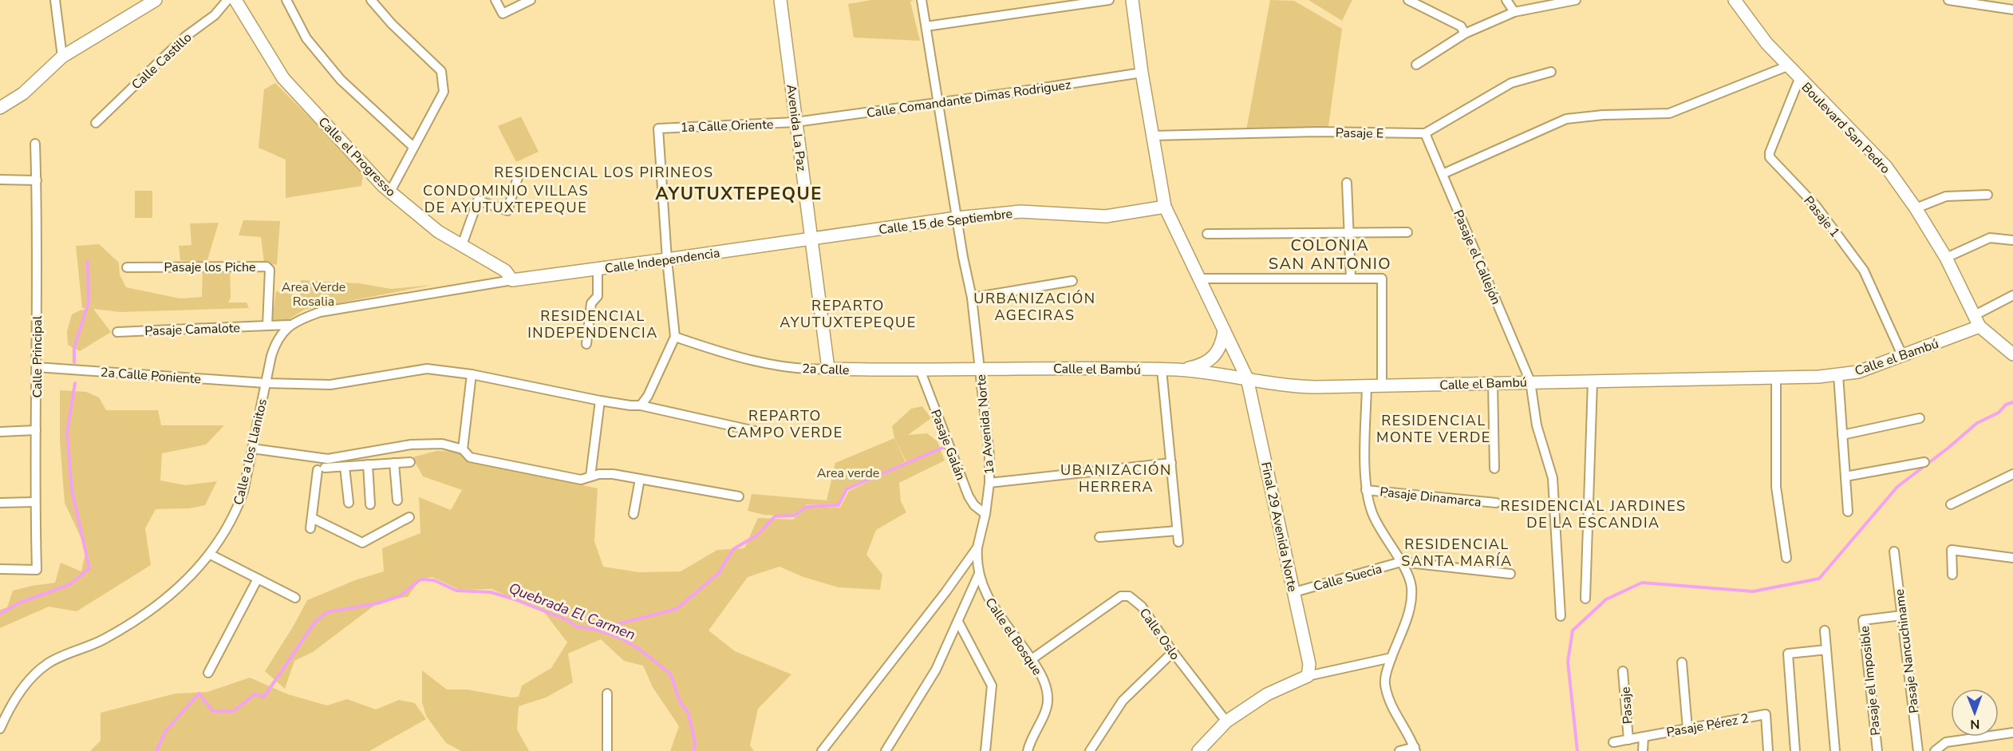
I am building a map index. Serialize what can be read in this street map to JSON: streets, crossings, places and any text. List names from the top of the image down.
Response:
{
  "streets": {
    "street": [
      "Calle Castillo",
      "Calle Comandante Dimas Rodriguez",
      "1a Calle Oriente",
      "Avenida La Paz",
      "Boulevard San Pedro",
      "Pasaje E",
      "Calle el Progresso",
      "Pasaje 1",
      "Calle 15 de Septiembre",
      "Pasaje el Callejón",
      "Calle Independencia",
      "Pasaje los Piche",
      "Pasaje Camalote",
      "Calle Principal",
      "Calle el Bambú",
      "2a Calle",
      "2a Calle Poniente",
      "1a Avenida Norte",
      "Pasaje Galán",
      "Calle a los Llanitos",
      "Pasaje Dinamarca",
      "Final 29 Avenida Norte",
      "Calle Suecia",
      "Calle Oslo",
      "Calle el Bosque",
      "Pasaje Nancuchiname",
      "Pasaje el Imposible",
      "Pasaje",
      "Pasaje Pérez 2"
    ]
  },
  "crossings": [
    ["Calle Comandante Dimas Rodriguez", "1a Calle Oriente"],
    ["Calle Comandante Dimas Rodriguez", "Avenida La Paz"],
    ["Calle Comandante Dimas Rodriguez", "1a Avenida Norte"],
    ["Calle Comandante Dimas Rodriguez", "Final 29 Avenida Norte"],
    ["1a Calle Oriente", "Avenida La Paz"],
    ["1a Calle Oriente", "Calle Independencia"],
    ["Avenida La Paz", "Calle 15 de Septiembre"],
    ["Avenida La Paz", "Calle Independencia"],
    ["Avenida La Paz", "2a Calle"],
    ["Boulevard San Pedro", "Pasaje 1"],
    ["Boulevard San Pedro", "Calle el Bambú"],
    ["Pasaje E", "Pasaje el Callejón"],
    ["Pasaje E", "Final 29 Avenida Norte"],
    ["Calle el Progresso", "Calle Independencia"],
    ["Calle el Progresso", "Calle a los Llanitos"],
    ["Pasaje 1", "Calle el Bambú"],
    ["Calle 15 de Septiembre", "Calle Independencia"],
    ["Calle 15 de Septiembre", "1a Avenida Norte"],
    ["Calle 15 de Septiembre", "Final 29 Avenida Norte"],
    ["Pasaje el Callejón", "Calle el Bambú"],
    ["Calle Independencia", "Calle a los Llanitos"],
    ["Pasaje los Piche", "Pasaje Camalote"],
    ["Calle Principal", "2a Calle Poniente"],
    ["Calle el Bambú", "2a Calle"],
    ["Calle el Bambú", "1a Avenida Norte"],
    ["Calle el Bambú", "Final 29 Avenida Norte"],
    ["2a Calle", "1a Avenida Norte"],
    ["2a Calle", "Pasaje Galán"],
    ["2a Calle Poniente", "Calle a los Llanitos"],
    ["1a Avenida Norte", "Pasaje Galán"],
    ["1a Avenida Norte", "Calle el Bosque"],
    ["Final 29 Avenida Norte", "Calle Suecia"],
    ["Calle Oslo", "Calle el Bosque"],
    ["Pasaje Nancuchiname", "Pasaje el Imposible"],
    ["Pasaje", "Pasaje Pérez 2"]
  ],
  "districts": [
    "RESIDENCIAL LOS PIRINEOS",
    "CONDOMINIO VILLAS DE AYUTUXTEPEQUE",
    "AYUTUXTEPEQUE",
    "COLONIA SAN ANTONIO",
    "URBANIZACIÓN AGECIRAS",
    "REPARTO AYUTUXTEPEQUE",
    "RESIDENCIAL INDEPENDENCIA",
    "REPARTO CAMPO VERDE",
    "RESIDENCIAL MONTE VERDE",
    "UBANIZACIÓN HERRERA",
    "RESIDENCIAL JARDINES DE LA ESCANDIA",
    "RESIDENCIAL SANTA MARÍA"
  ],
  "water": ["Quebrada El Carmen"],
  "parks": ["Area Verde Rosalia", "Area verde"],
  "north": "bottom"
}
